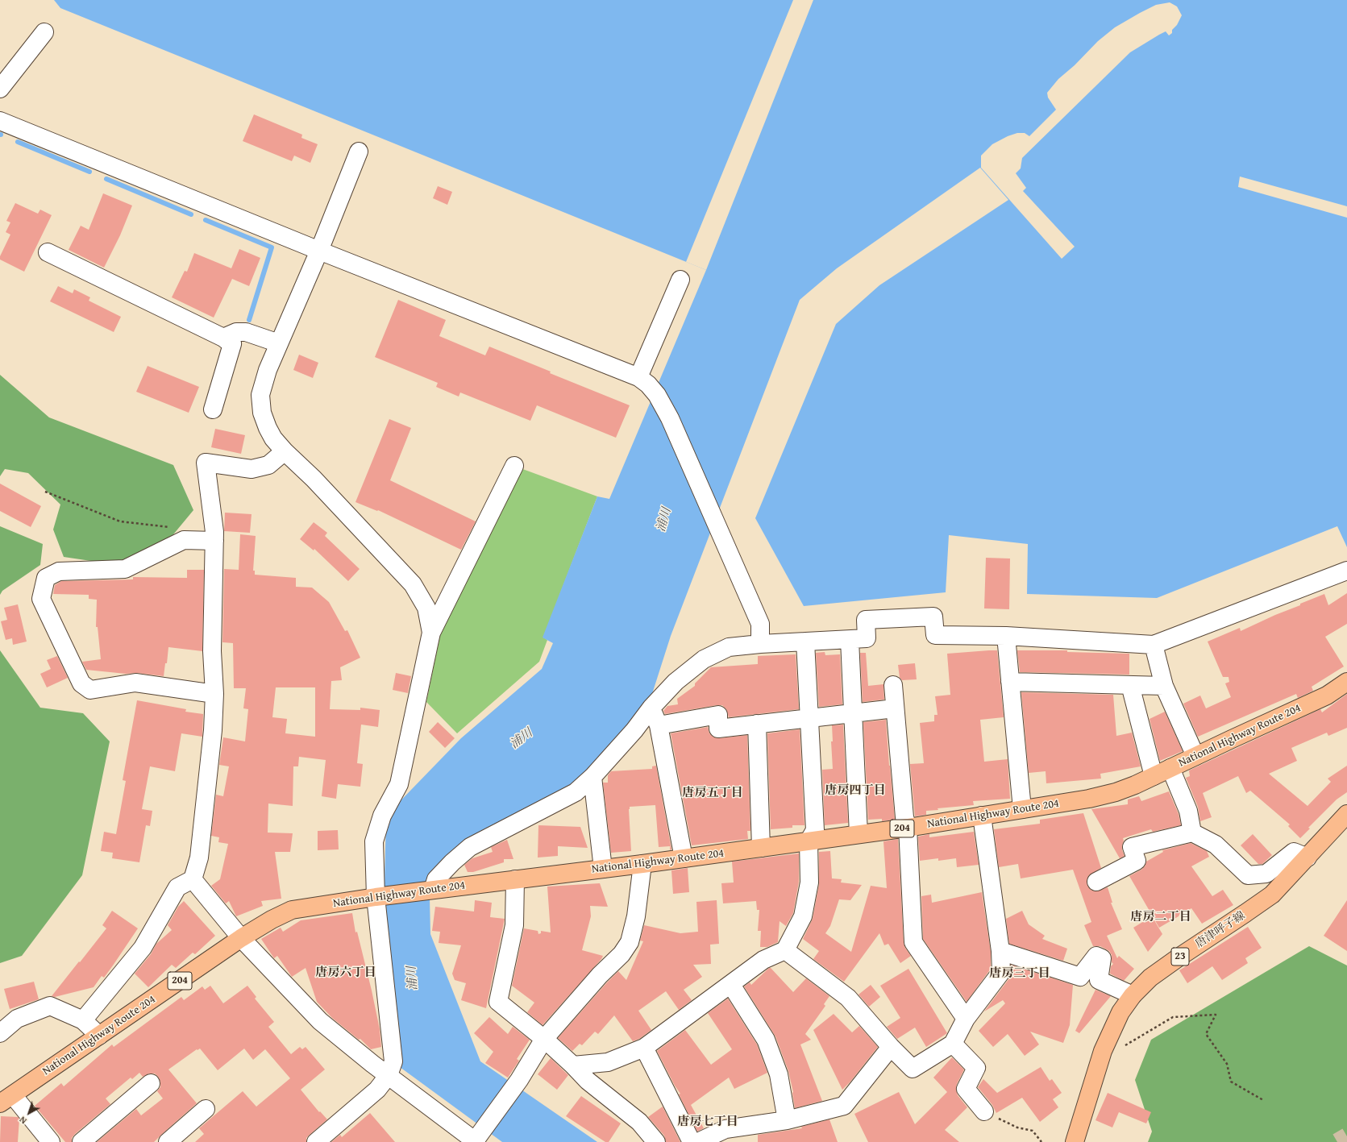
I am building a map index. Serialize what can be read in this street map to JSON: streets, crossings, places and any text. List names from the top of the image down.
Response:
{
  "streets": {
    "main road": [
      "National Highway Route 204",
      "204",
      "唐津呼子線",
      "23"
    ]
  },
  "districts": [
    "唐房四丁目",
    "唐房五丁目",
    "唐房二丁目",
    "唐房六丁目",
    "唐房三丁目",
    "唐房七丁目"
  ],
  "water": ["浦川"],
  "north": "bottom left"
}
